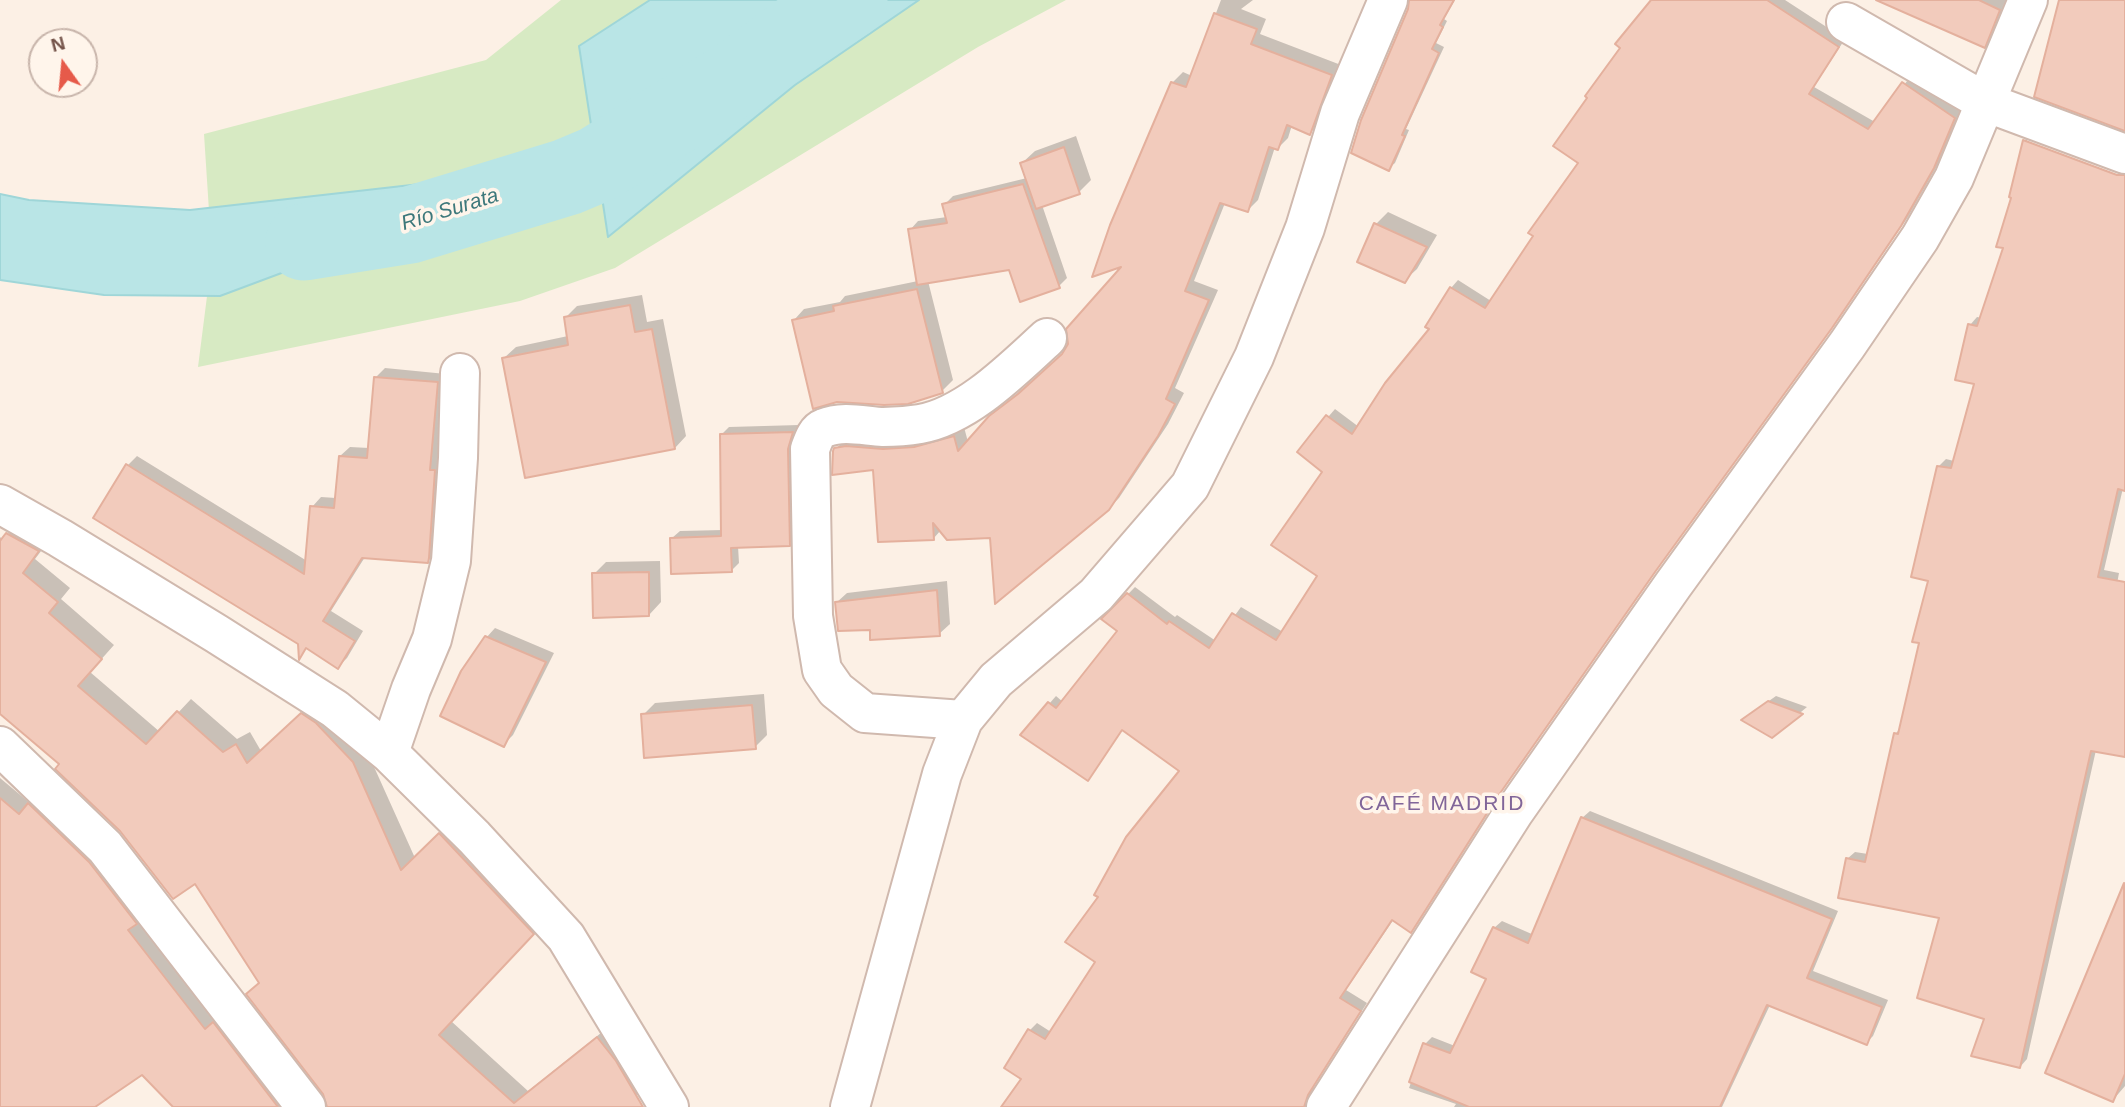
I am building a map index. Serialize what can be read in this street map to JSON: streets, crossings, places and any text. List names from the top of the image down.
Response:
{
  "districts": ["CAFÉ MADRID"],
  "water": ["Río Surata"],
  "north": "top"
}
